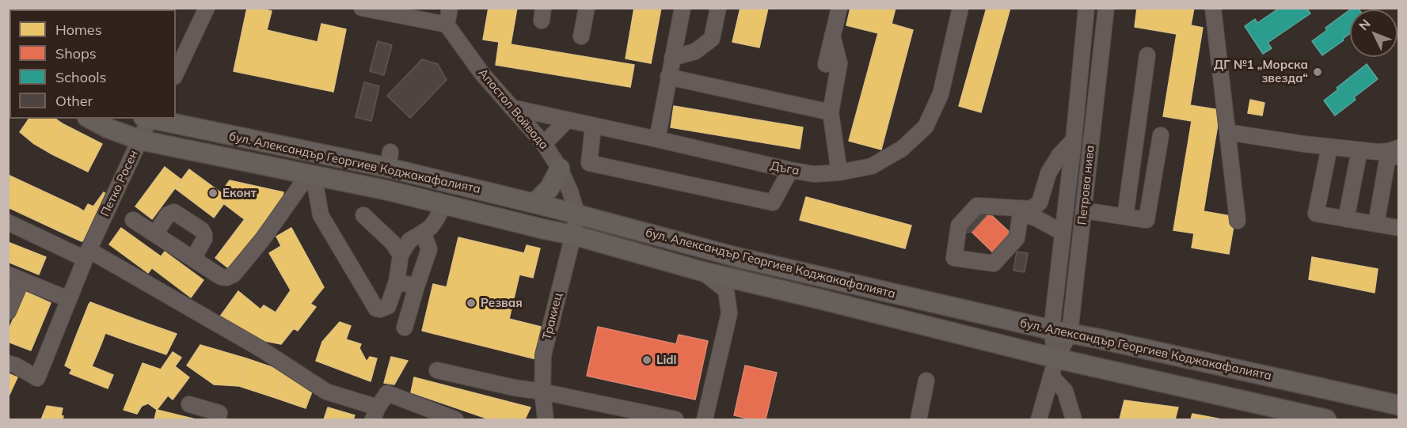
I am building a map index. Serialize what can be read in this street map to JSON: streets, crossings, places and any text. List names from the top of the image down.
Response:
{
  "streets": {
    "main road": ["бул. Александър Георгиев Коджакафалията"],
    "street": [
      "Апостол Войвода",
      "Дъга",
      "Петко Росен",
      "Петрова нива",
      "Тракиец"
    ]
  },
  "crossings": [
    ["Апостол Войвода", "бул. Александър Георгиев Коджакафалията"],
    ["Апостол Войвода", "Дъга"],
    ["Апостол Войвода", "Тракиец"],
    ["бул. Александър Георгиев Коджакафалията", "Петко Росен"],
    ["бул. Александър Георгиев Коджакафалията", "Петрова нива"],
    ["бул. Александър Георгиев Коджакафалията", "Тракиец"]
  ],
  "places": [
    "ДГ №1 „Морска звезда“",
    "Еконт",
    "Резвая",
    "Lidl"
  ],
  "legend": [
    "Homes",
    "Shops",
    "Schools",
    "Other"
  ],
  "north": "top left"
}
